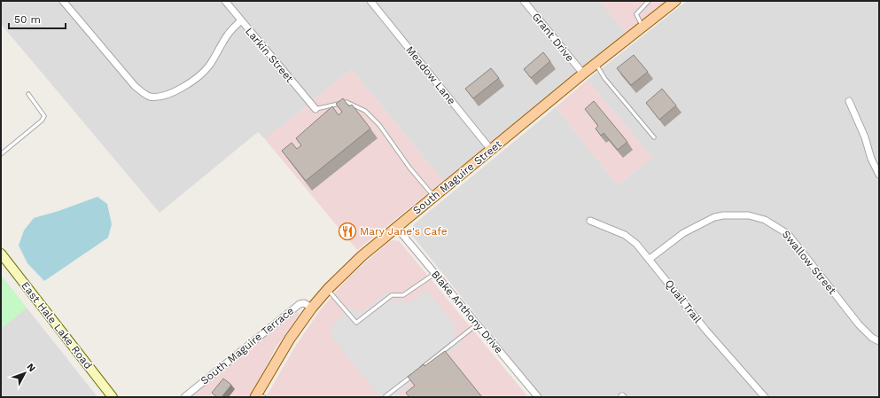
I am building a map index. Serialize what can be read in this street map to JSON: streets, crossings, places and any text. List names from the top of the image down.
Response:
{
  "streets": {
    "main road": ["South Maguire Street", "East Hale Lake Road"],
    "street": [
      "Grant Drive",
      "Larkin Street",
      "Meadow Lane",
      "Swallow Street",
      "Quail Trail",
      "Blake Anthony Drive",
      "South Maguire Terrace"
    ]
  },
  "crossings": [
    ["Grant Drive", "South Maguire Street"],
    ["Meadow Lane", "South Maguire Street"],
    ["South Maguire Street", "Blake Anthony Drive"],
    ["South Maguire Street", "South Maguire Terrace"],
    ["Swallow Street", "Quail Trail"]
  ],
  "places": {
    "restaurant": ["Mary Jane's Cafe"]
  },
  "scale_bar": "50 m",
  "north": "top right"
}
